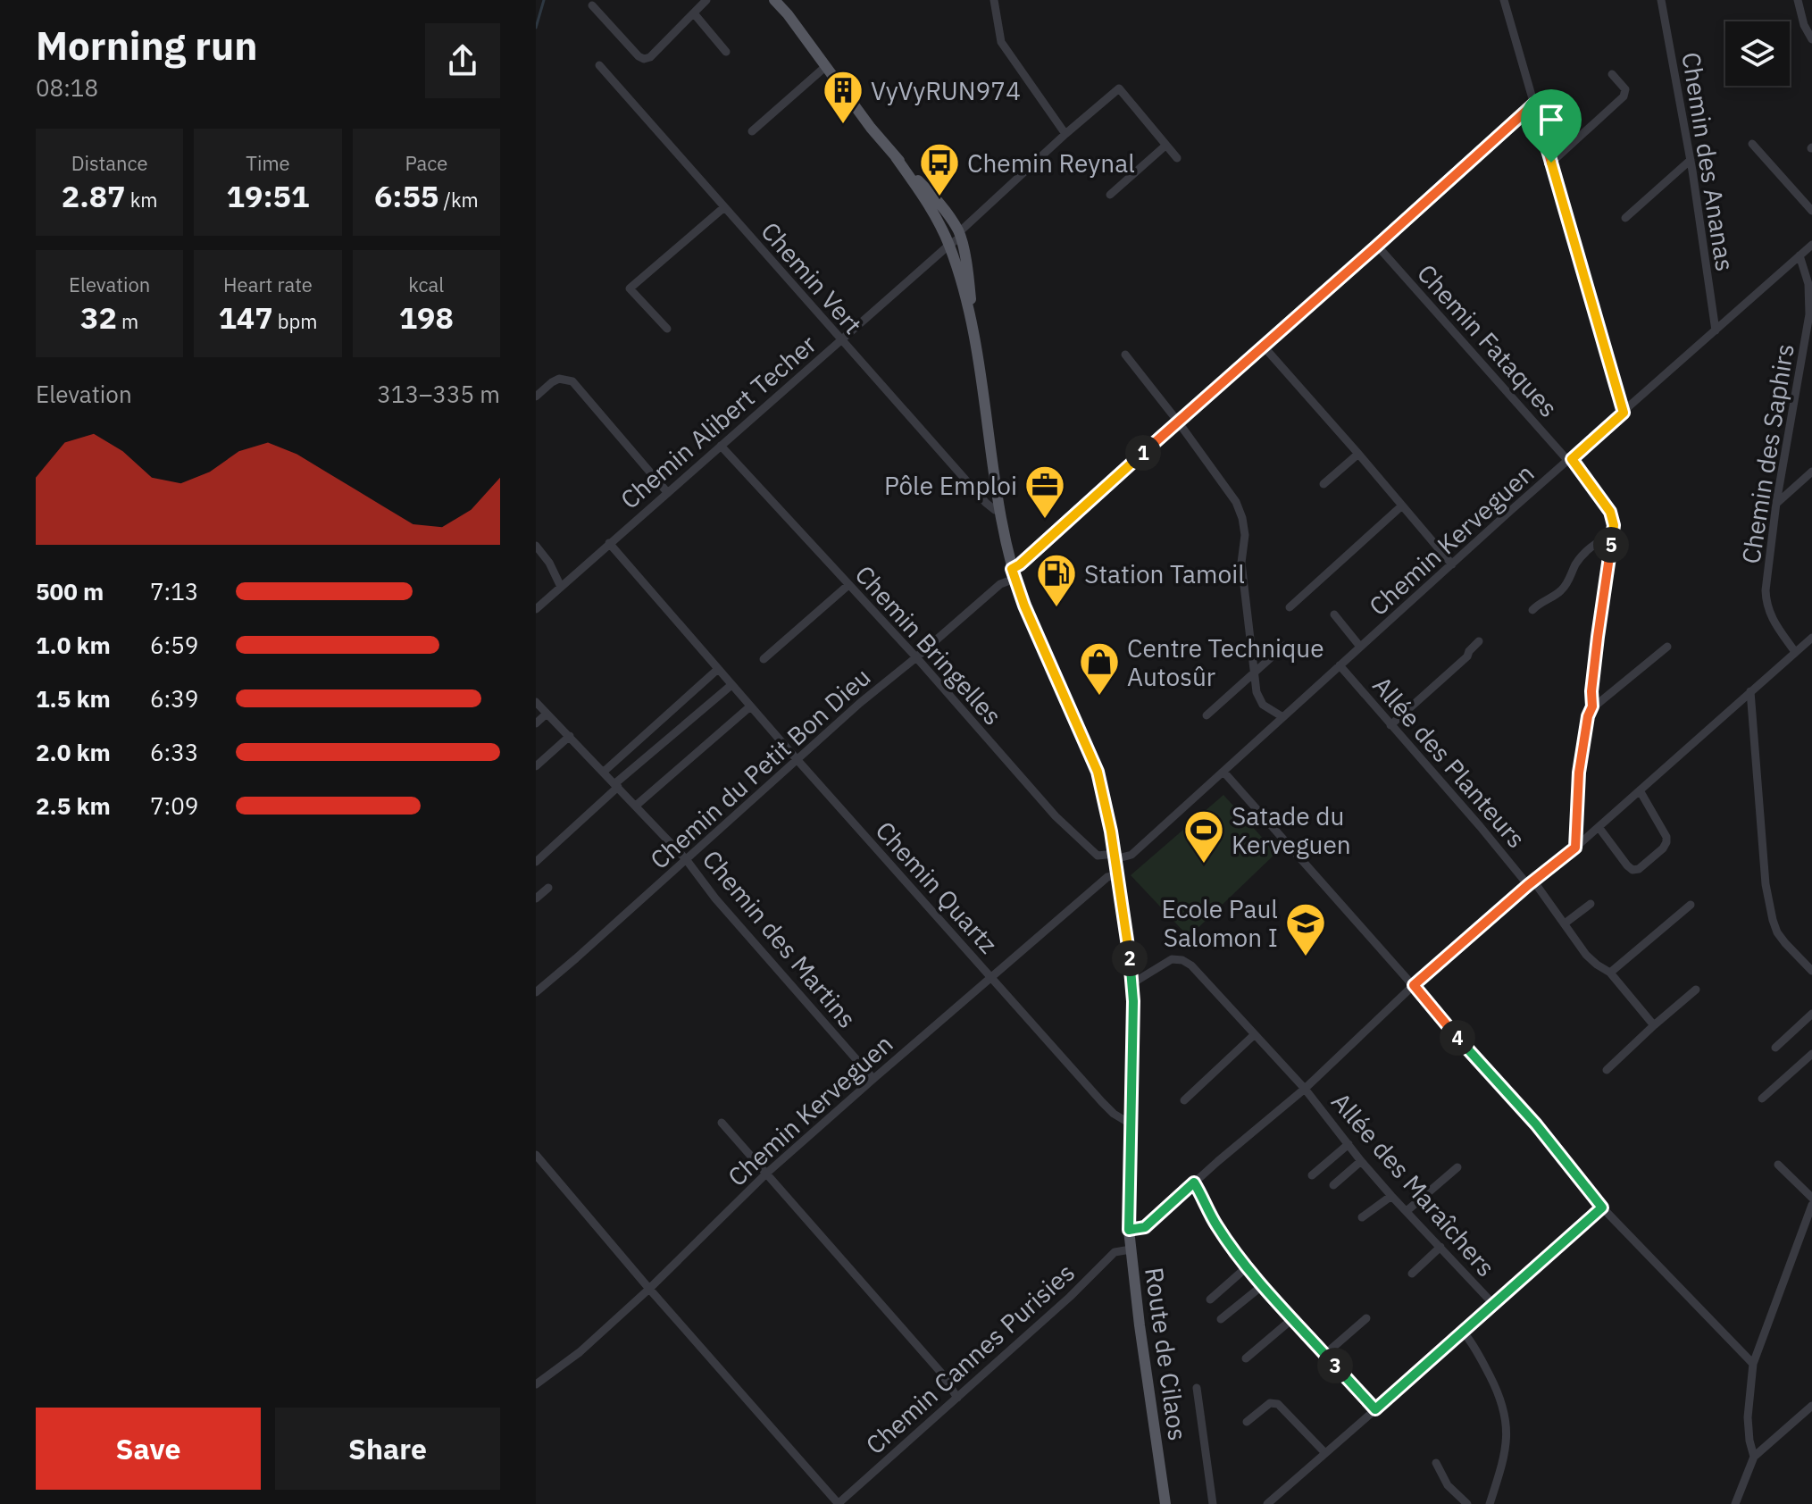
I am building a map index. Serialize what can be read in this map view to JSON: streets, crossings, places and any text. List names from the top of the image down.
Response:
{
  "streets": {
    "main road": ["Route de Cilaos"],
    "street": [
      "Chemin des Ananas",
      "Chemin Vert",
      "Chemin Fataques",
      "Chemin Alibert Techer",
      "Chemin des Saphirs",
      "Chemin Kerveguen",
      "Chemin Bringelles",
      "Allée des Planteurs",
      "Chemin du Petit Bon Dieu",
      "Chemin Quartz",
      "Chemin des Martins",
      "Allée des Maraîchers",
      "Chemin Cannes Purisies"
    ]
  },
  "crossings": [
    ["Chemin des Ananas", "Chemin Kerveguen"],
    ["Chemin Vert", "Chemin Alibert Techer"],
    ["Chemin Vert", "Route de Cilaos"],
    ["Chemin Fataques", "Chemin Kerveguen"],
    ["Chemin Fataques", "Chemin du Petit Bon Dieu"],
    ["Chemin Alibert Techer", "Chemin Bringelles"],
    ["Chemin Alibert Techer", "Chemin Quartz"],
    ["Chemin Alibert Techer", "Route de Cilaos"],
    ["Chemin des Saphirs", "Chemin Kerveguen"],
    ["Chemin Kerveguen", "Chemin Bringelles"],
    ["Chemin Kerveguen", "Allée des Planteurs"],
    ["Chemin Kerveguen", "Chemin Quartz"],
    ["Chemin Kerveguen", "Chemin des Martins"],
    ["Chemin Kerveguen", "Route de Cilaos"],
    ["Chemin Bringelles", "Chemin du Petit Bon Dieu"],
    ["Chemin Bringelles", "Route de Cilaos"],
    ["Chemin du Petit Bon Dieu", "Chemin Quartz"],
    ["Chemin du Petit Bon Dieu", "Chemin des Martins"],
    ["Chemin du Petit Bon Dieu", "Route de Cilaos"],
    ["Chemin Quartz", "Route de Cilaos"],
    ["Allée des Maraîchers", "Route de Cilaos"],
    ["Route de Cilaos", "Chemin Cannes Purisies"]
  ],
  "places": {
    "building": ["VyVyRUN974"],
    "bus stop": ["Chemin Reynal"],
    "office": ["Pôle Emploi"],
    "fuel station": ["Station Tamoil"],
    "shop": ["Centre Technique Autosûr"],
    "sports": ["Satade du Kerveguen"],
    "school or university": ["Ecole Paul Salomon I"]
  },
  "page": {
    "heading": ["Morning run", "08:18"],
    "stats": [
      ["Distance", "2.87 km"],
      ["Time", "19:51"],
      ["Pace", "6:55 /km"],
      ["Elevation", "32 m"],
      ["Heart rate", "147 bpm"],
      ["kcal", "198"]
    ],
    "chart": ["Elevation", "313–335 m"],
    "pins": [
      "1",
      "5",
      "2",
      "4",
      "3"
    ],
    "list": [
      {
        "name": "500 m",
        "note": "7:13"
      },
      {
        "name": "1.0 km",
        "note": "6:59"
      },
      {
        "name": "1.5 km",
        "note": "6:39"
      },
      {
        "name": "2.0 km",
        "note": "6:33"
      },
      {
        "name": "2.5 km",
        "note": "7:09"
      }
    ],
    "buttons": ["Save", "Share"]
  }
}
